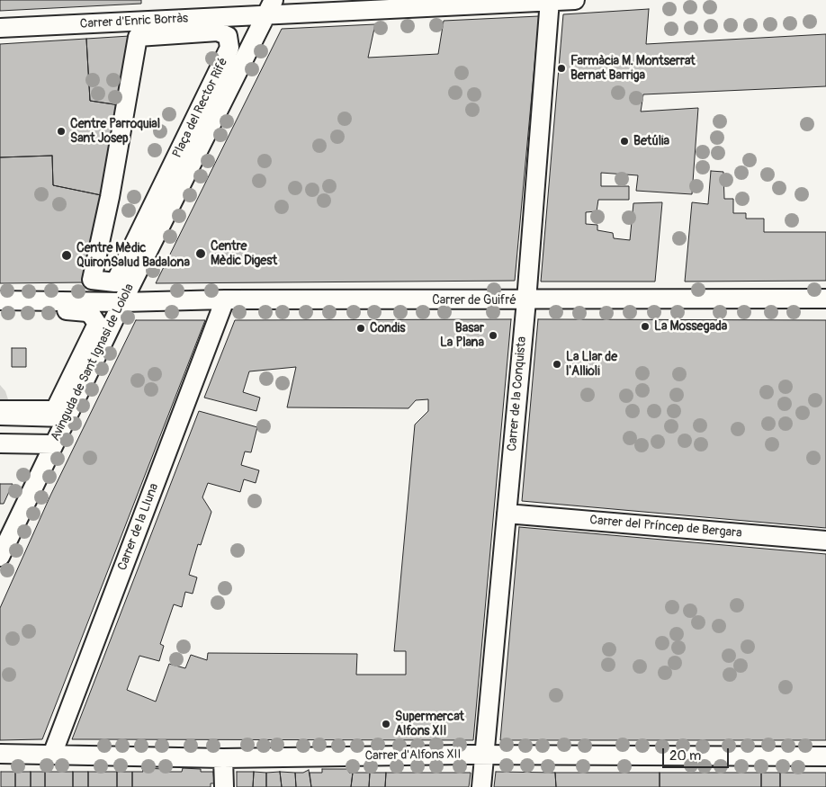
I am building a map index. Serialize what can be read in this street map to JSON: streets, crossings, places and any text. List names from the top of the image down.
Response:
{
  "streets": {
    "street": [
      "Carrer d'Enric Borràs",
      "Plaça del Rector Rifé",
      "Carrer de Guifré",
      "Avinguda de Sant Ignasi de Loiola",
      "Carrer de la Conquista",
      "Carrer de la Lluna",
      "Carrer del Príncep de Bergara",
      "Carrer d'Alfons XII"
    ]
  },
  "crossings": [
    ["Carrer d'Enric Borràs", "Avinguda de Sant Ignasi de Loiola"],
    ["Carrer d'Enric Borràs", "Carrer de la Conquista"],
    ["Carrer de Guifré", "Avinguda de Sant Ignasi de Loiola"],
    ["Carrer de Guifré", "Carrer de la Conquista"],
    ["Carrer de Guifré", "Carrer de la Lluna"],
    ["Carrer de la Conquista", "Carrer del Príncep de Bergara"],
    ["Carrer de la Conquista", "Carrer d'Alfons XII"],
    ["Carrer de la Lluna", "Carrer d'Alfons XII"]
  ],
  "places": [
    "Farmàcia M. Montserrat Bernat Barriga",
    "Centre Parroquial Sant Josep",
    "Betúlia",
    "Centre Mèdic Digest",
    "Centre Mèdic QuironSalud Badalona",
    "La Mossegada",
    "Condis",
    "Basar La Plana",
    "La Llar de l'Allioli",
    "Supermercat Alfons XII"
  ],
  "scale_bar": "20 m"
}
